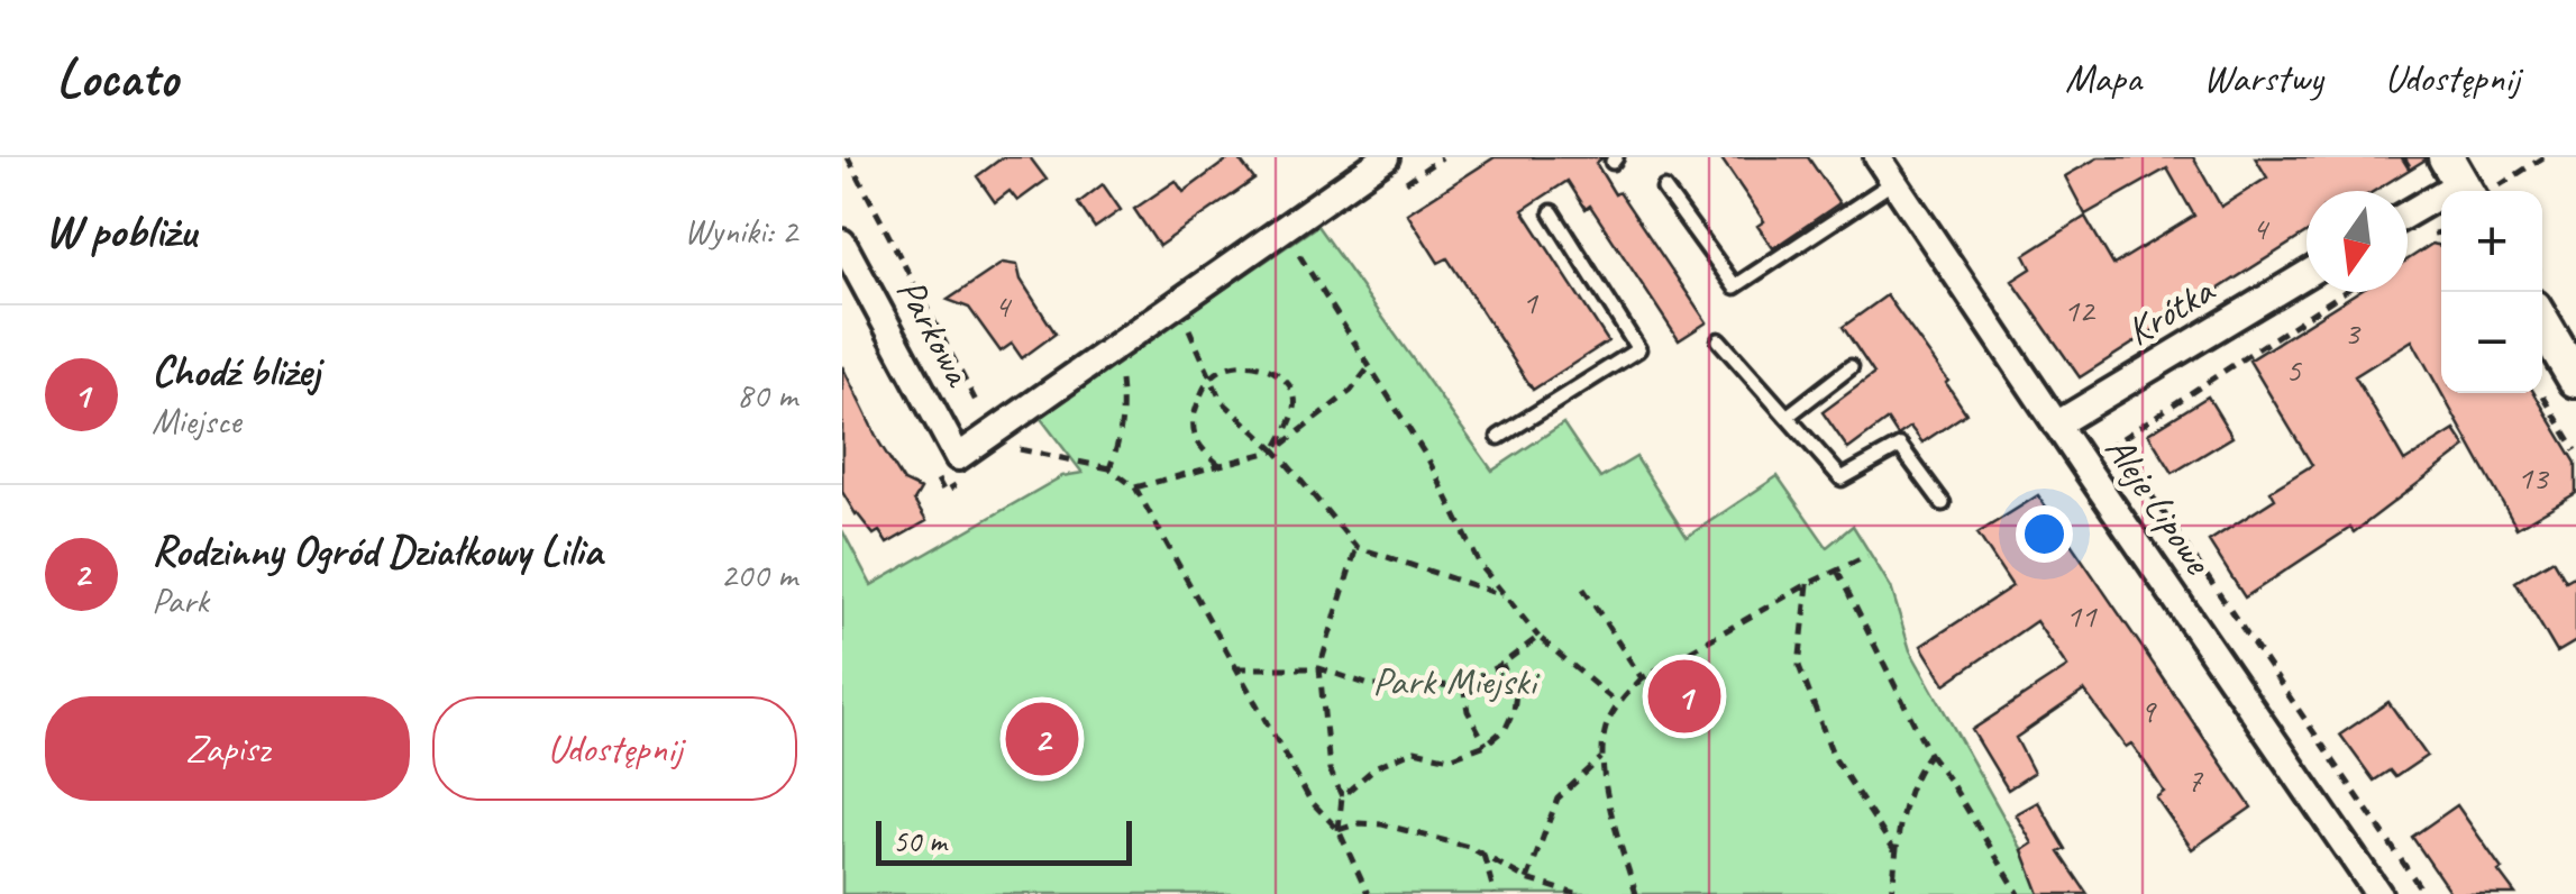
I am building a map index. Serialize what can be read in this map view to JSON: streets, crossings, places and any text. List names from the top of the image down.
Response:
{
  "streets": {
    "street": ["Krótka", "Parkowa", "Aleje Lipowe"]
  },
  "crossings": [
    ["Krótka", "Aleje Lipowe"]
  ],
  "parks": ["Park Miejski"],
  "house_numbers": [
    "4",
    "1",
    "4",
    "12",
    "3",
    "5",
    "13",
    "11",
    "9",
    "7"
  ],
  "scale_bar": "50 m",
  "north": "bottom",
  "page": {
    "header": "Locato",
    "nav": ["Mapa", "Warstwy", "Udostępnij"],
    "heading": ["W pobliżu", "Wyniki: 2"],
    "map_buttons": ["+", "−"],
    "list": [
      {
        "mark": "1",
        "name": "Chodź bliżej",
        "note": "Miejsce",
        "value": "80 m"
      },
      {
        "mark": "2",
        "name": "Rodzinny Ogród Działkowy Lilia",
        "note": "Park",
        "value": "200 m"
      }
    ],
    "pins": ["1", "2"],
    "buttons": ["Zapisz", "Udostępnij"],
    "scale": "50 m"
  }
}
